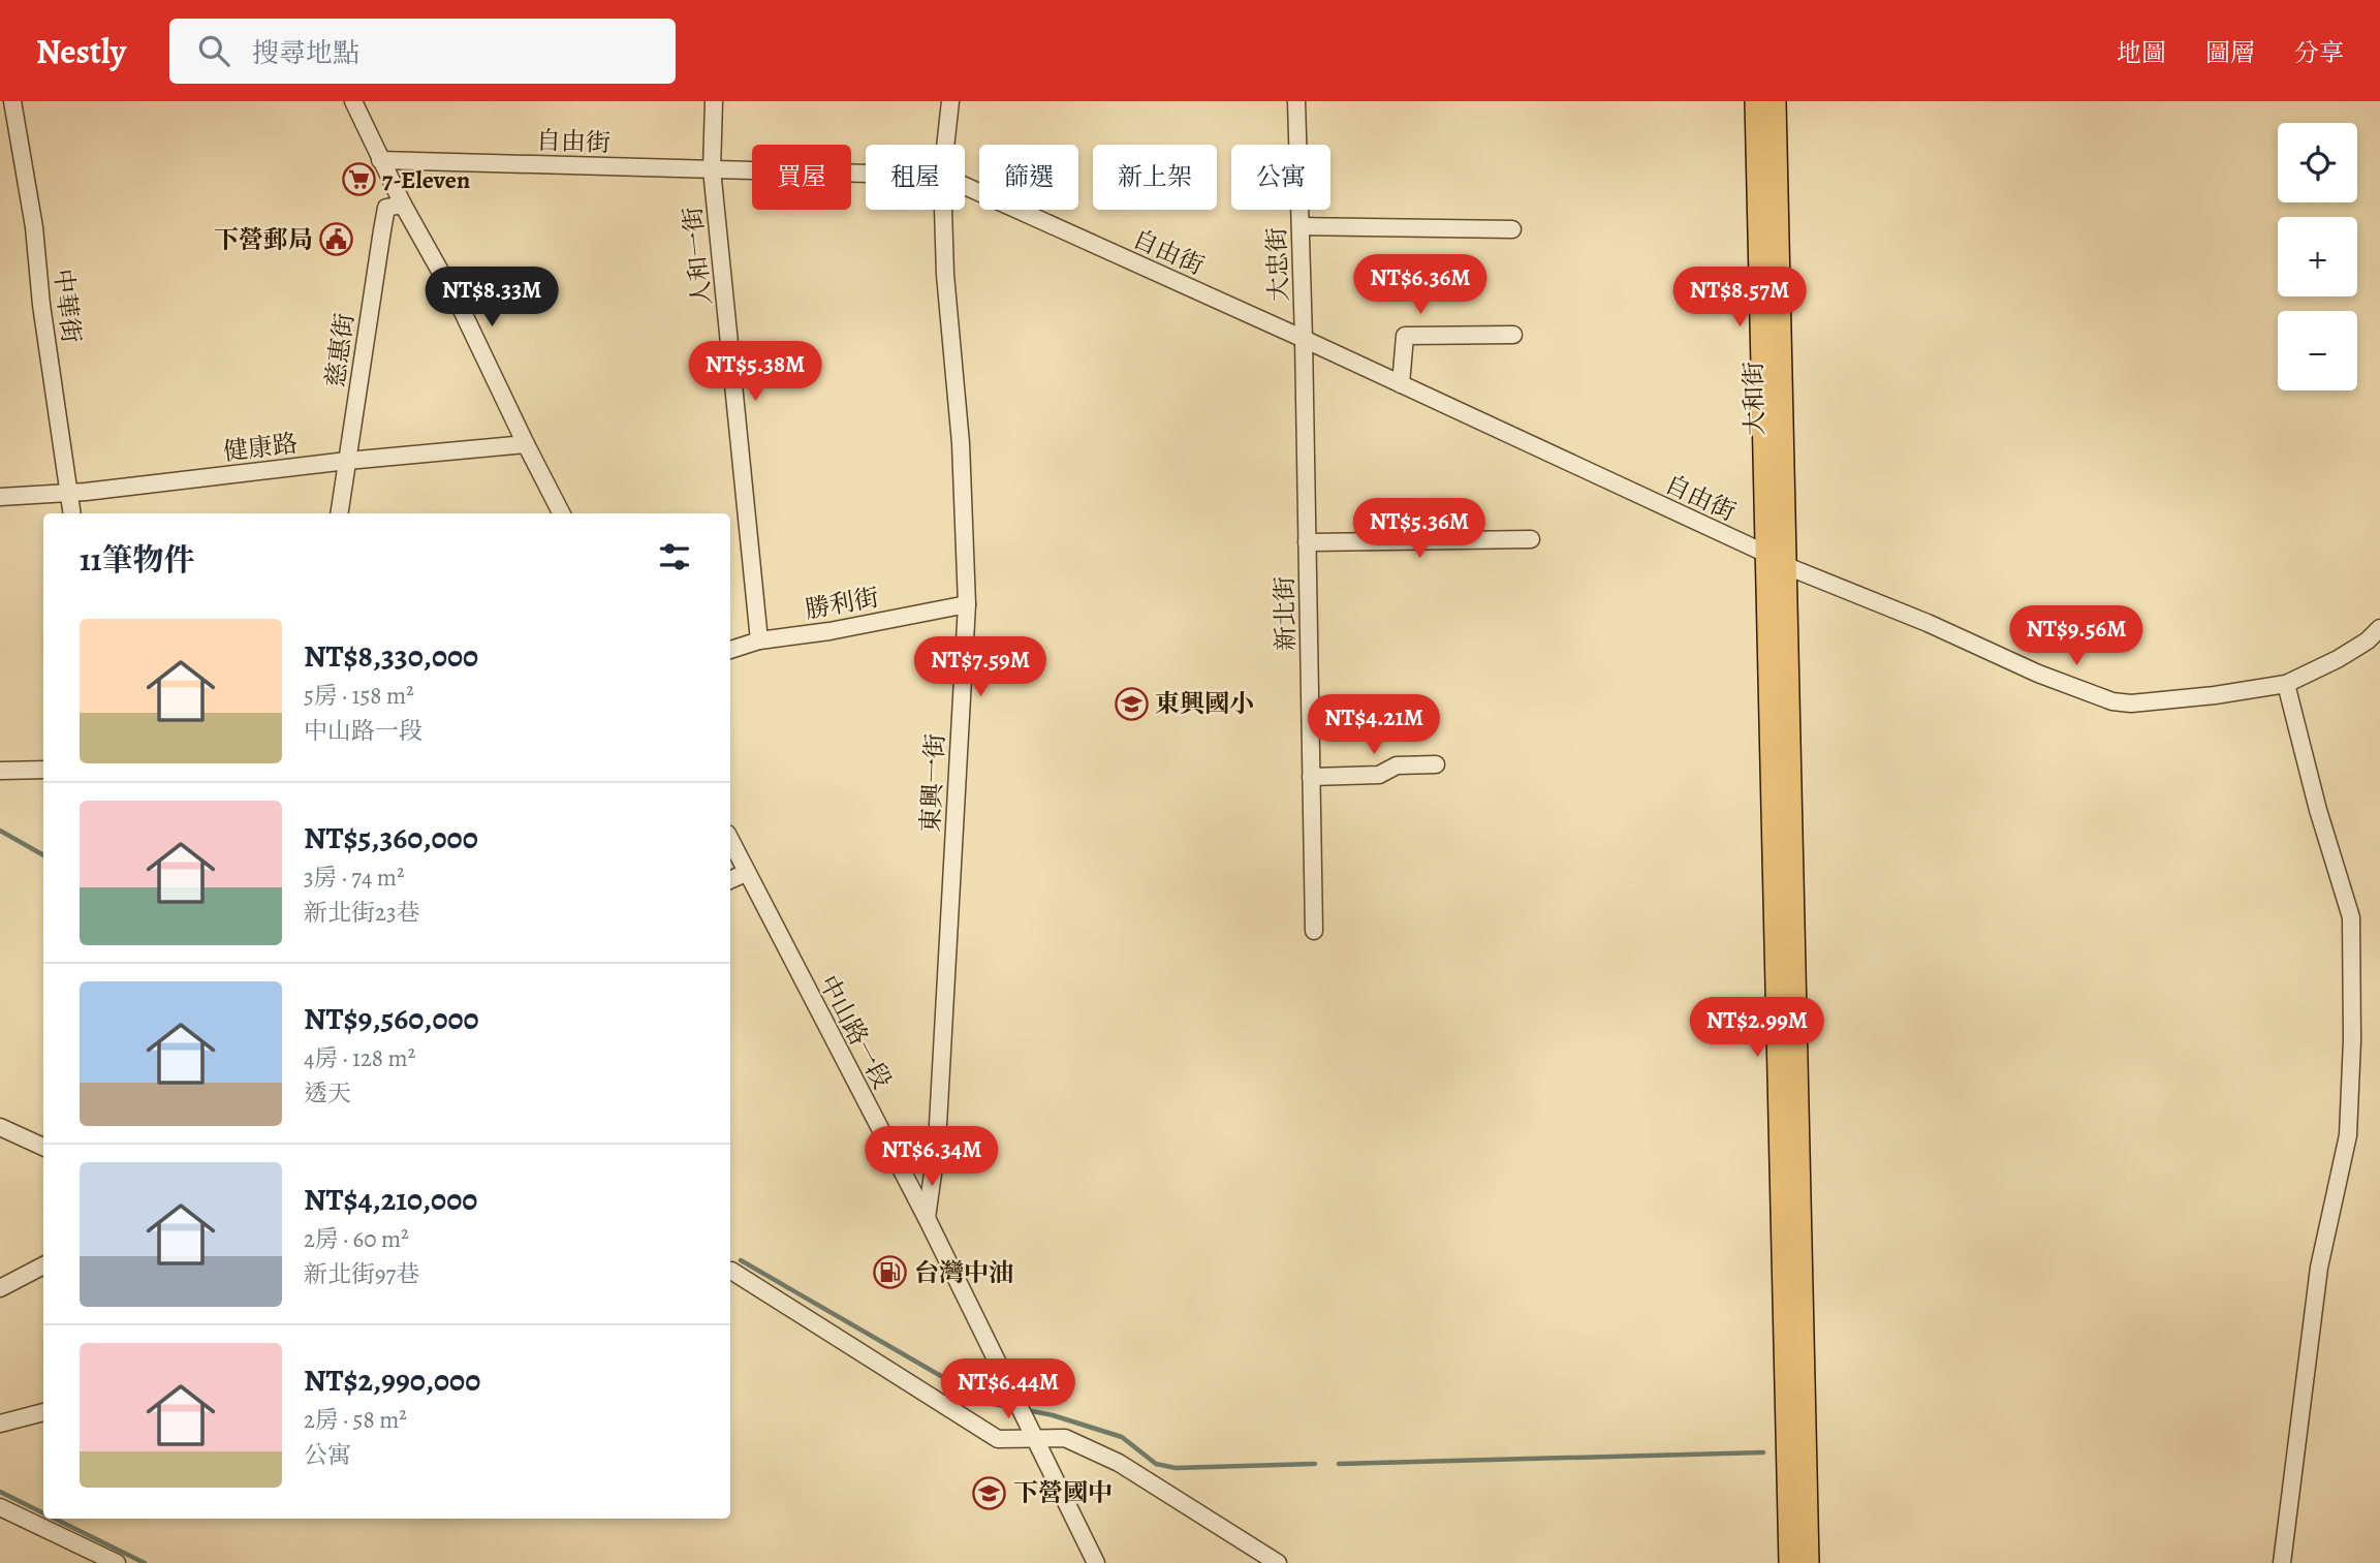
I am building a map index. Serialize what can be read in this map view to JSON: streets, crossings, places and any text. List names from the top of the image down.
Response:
{
  "streets": {
    "main road": ["大和街"],
    "street": [
      "自由街",
      "人和一街",
      "大忠街",
      "中華街",
      "慈惠街",
      "健康路",
      "勝利街",
      "新北街",
      "東興一街",
      "中山路一段"
    ]
  },
  "crossings": [
    ["自由街", "人和一街"],
    ["自由街", "大忠街"],
    ["自由街", "大和街"],
    ["自由街", "新北街"],
    ["人和一街", "勝利街"],
    ["大忠街", "新北街"],
    ["中華街", "健康路"],
    ["慈惠街", "健康路"],
    ["勝利街", "東興一街"],
    ["東興一街", "中山路一段"]
  ],
  "places": {
    "supermarket": ["7-Eleven"],
    "public building": ["下營郵局"],
    "school or university": ["東興國小", "下營國中"],
    "fuel station": ["台灣中油"]
  },
  "page": {
    "header": "Nestly",
    "search": "搜尋地點",
    "nav": ["地圖", "圖層", "分享"],
    "map_buttons": ["+", "−"],
    "chip": [
      "買屋",
      "租屋",
      "篩選",
      "新上架",
      "公寓"
    ],
    "price": [
      "NT$6.36M",
      "NT$8.33M",
      "NT$8.57M",
      "NT$5.38M",
      "NT$5.36M",
      "NT$9.56M",
      "NT$7.59M",
      "NT$4.21M",
      "NT$2.99M",
      "NT$6.34M",
      "NT$6.44M"
    ],
    "heading": "11筆物件",
    "list": [
      {
        "name": "NT$8,330,000",
        "note": "5房 · 158 m² · 中山路一段"
      },
      {
        "name": "NT$5,360,000",
        "note": "3房 · 74 m² · 新北街23巷"
      },
      {
        "name": "NT$9,560,000",
        "note": "4房 · 128 m² · 透天"
      },
      {
        "name": "NT$4,210,000",
        "note": "2房 · 60 m² · 新北街97巷"
      },
      {
        "name": "NT$2,990,000",
        "note": "2房 · 58 m² · 公寓"
      }
    ]
  }
}
